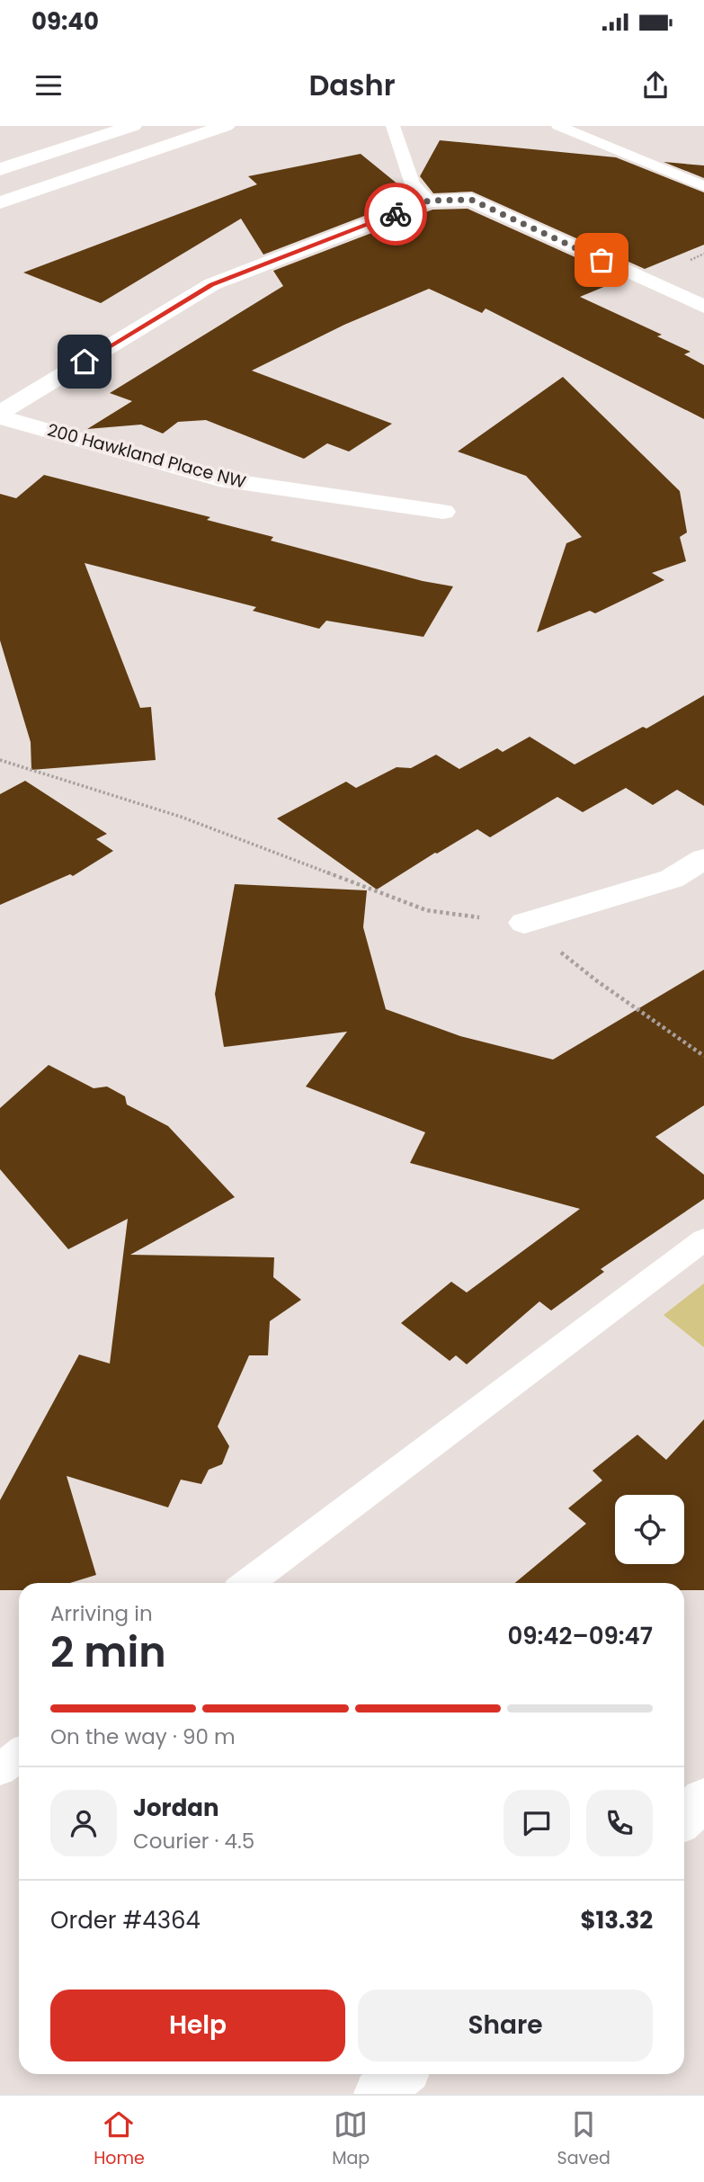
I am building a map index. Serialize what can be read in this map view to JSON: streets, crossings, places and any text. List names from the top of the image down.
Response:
{
  "streets": {
    "street": ["200 Hawkland Place NW"]
  },
  "page": {
    "status": "09:40",
    "header": "Dashr",
    "heading": ["2 min", "Arriving in", "09:42–09:47"],
    "panel": [
      "Jordan",
      "Courier · 4.5",
      "Order #4364",
      "$13.32"
    ],
    "bar": "On the way · 90 m",
    "buttons": ["Help", "Share"],
    "tabs": ["Home", "Map", "Saved"]
  }
}
